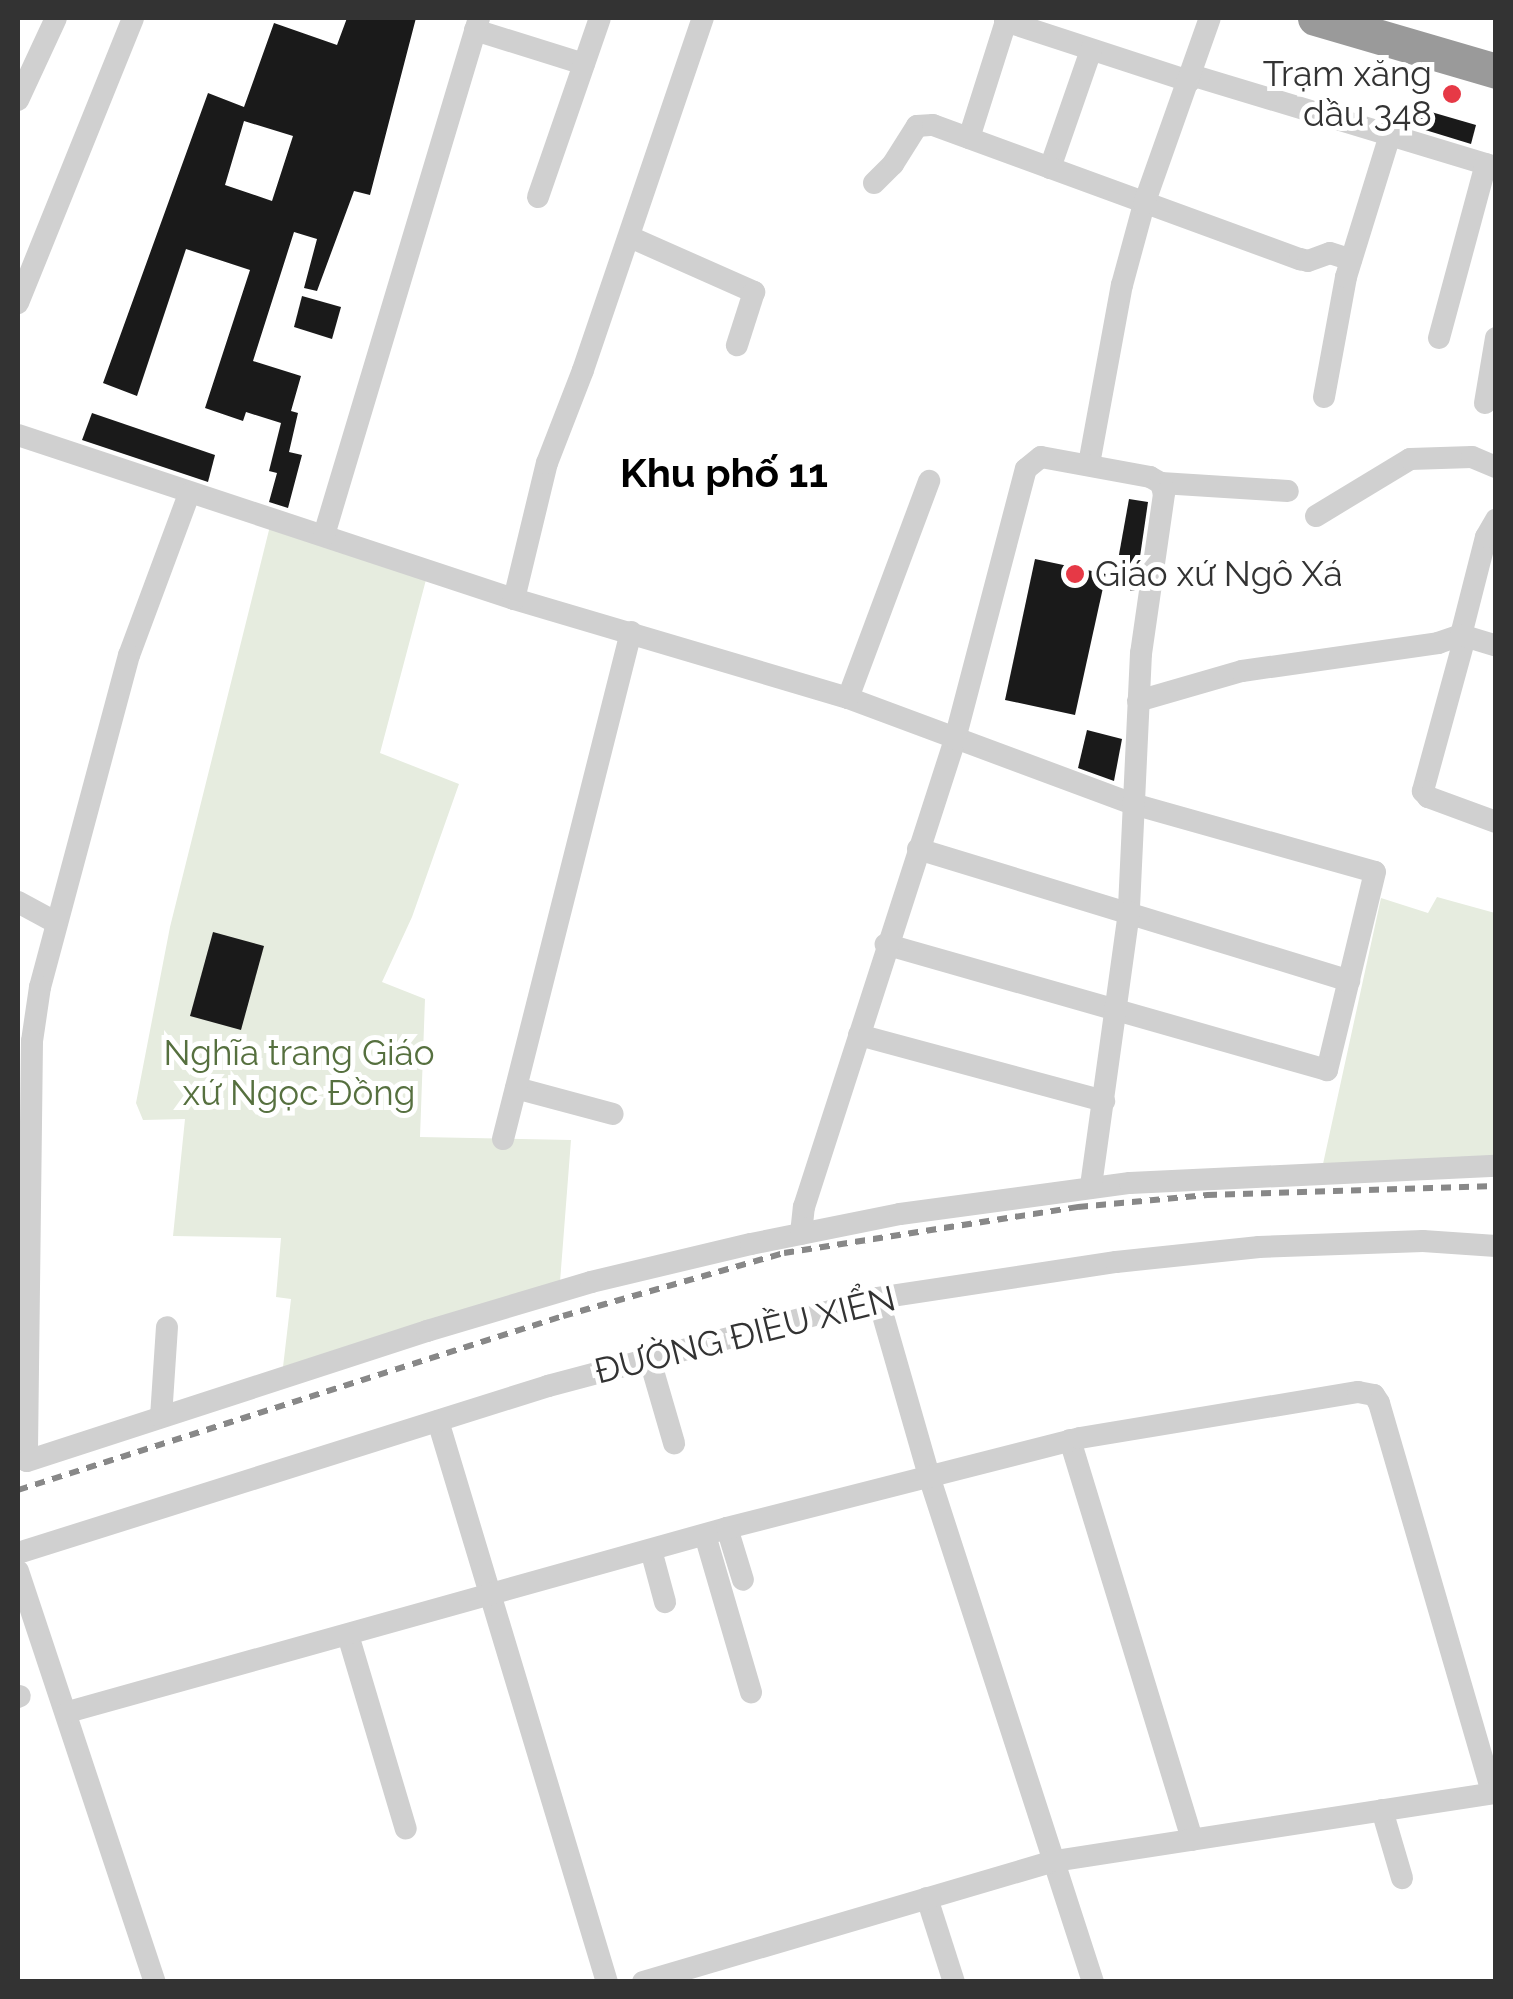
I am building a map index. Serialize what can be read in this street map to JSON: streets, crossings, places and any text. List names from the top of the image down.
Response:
{
  "streets": {
    "street": ["ĐƯỜNG ĐIỀU XIỂN"]
  },
  "districts": ["Khu phố 11"],
  "parks": ["Nghĩa trang Giáo xứ Ngọc Đồng"],
  "places": ["Trạm xăng dầu 348", "Giáo xứ Ngô Xá"]
}
